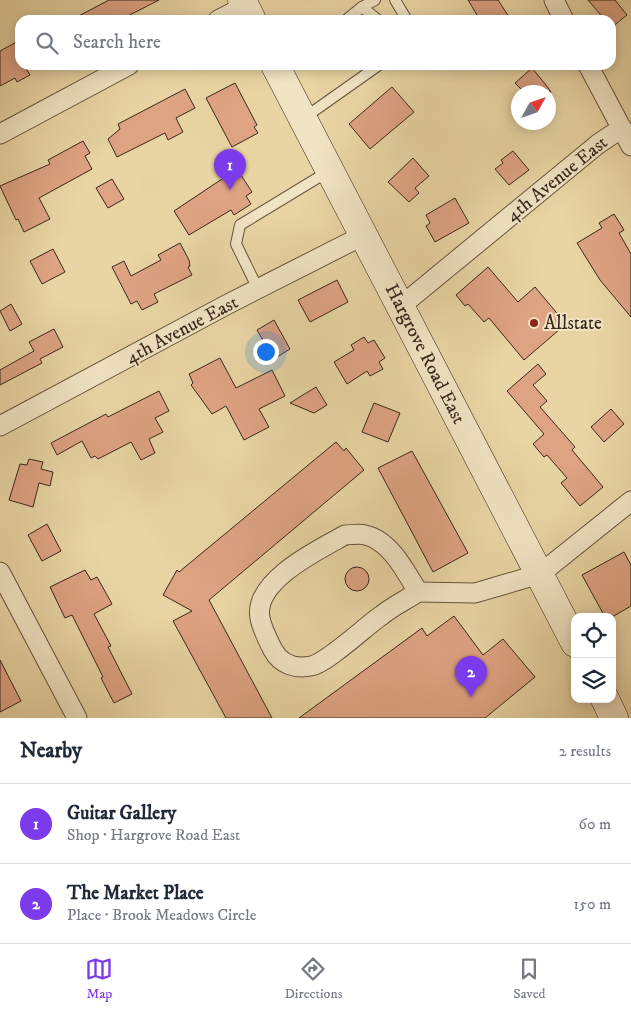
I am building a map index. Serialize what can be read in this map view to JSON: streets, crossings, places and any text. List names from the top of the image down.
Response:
{
  "streets": {
    "main road": ["Hargrove Road East"],
    "street": ["4th Avenue East"]
  },
  "crossings": [
    ["4th Avenue East", "Hargrove Road East"]
  ],
  "places": ["Allstate"],
  "north": "top right",
  "page": {
    "search": "Search here",
    "pins": ["1", "2"],
    "heading": ["Nearby", "2 results"],
    "list": [
      {
        "mark": "1",
        "name": "Guitar Gallery",
        "note": "Shop · Hargrove Road East",
        "value": "60 m"
      },
      {
        "mark": "2",
        "name": "The Market Place",
        "note": "Place · Brook Meadows Circle",
        "value": "150 m"
      }
    ],
    "nav": ["Map", "Directions", "Saved"]
  }
}
